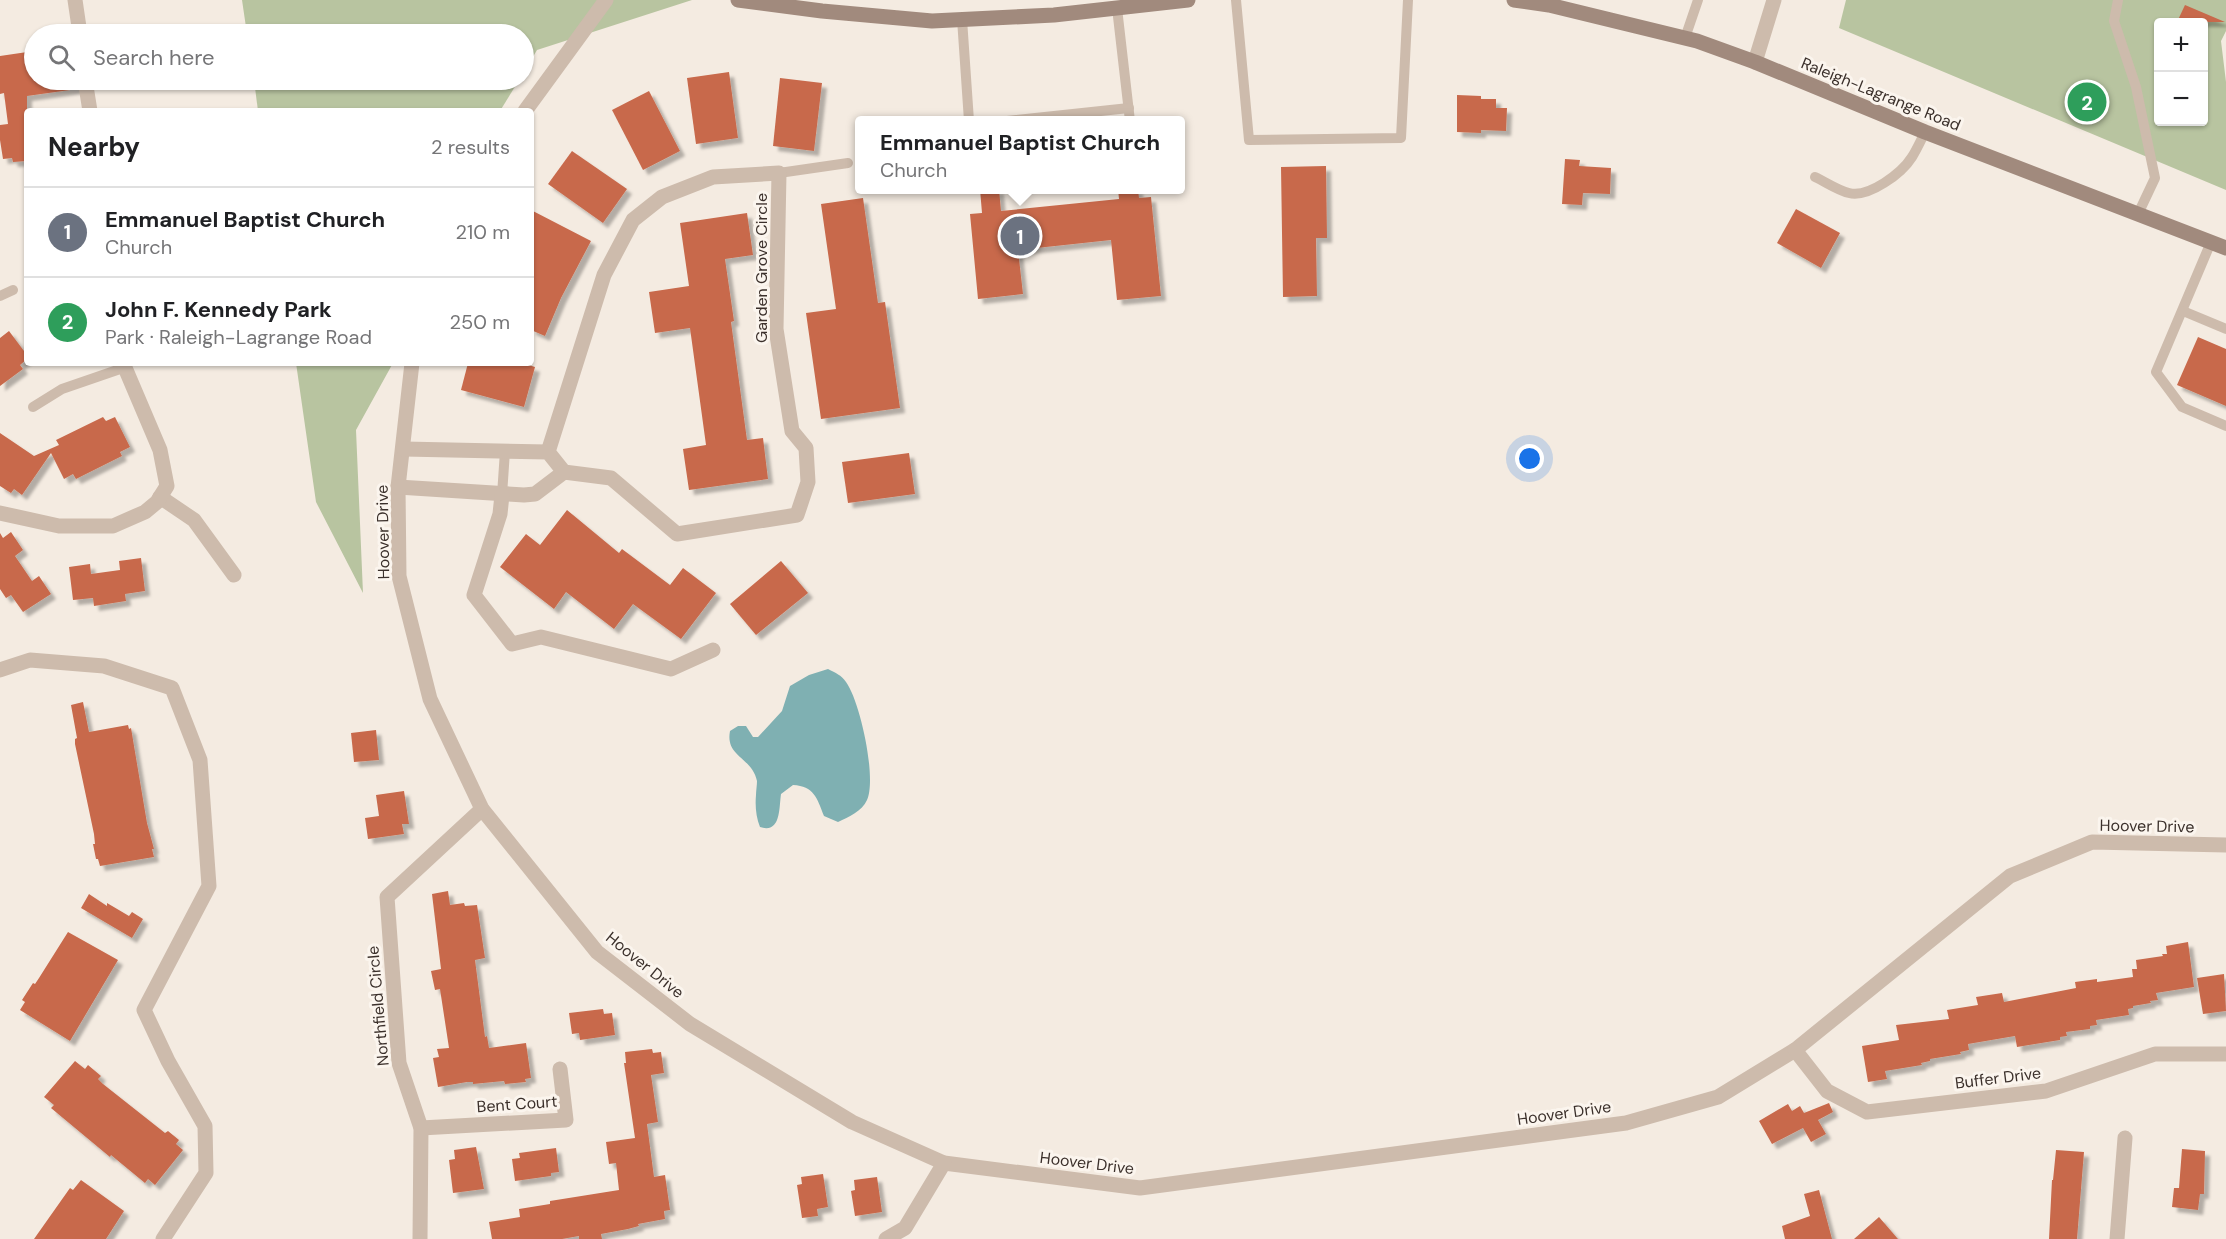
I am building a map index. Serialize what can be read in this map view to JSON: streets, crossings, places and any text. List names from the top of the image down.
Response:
{
  "streets": {
    "main road": ["Raleigh-Lagrange Road"],
    "street": [
      "Garden Grove Circle",
      "Hoover Drive",
      "Northfield Circle",
      "Buffer Drive",
      "Bent Court"
    ]
  },
  "crossings": [
    ["Hoover Drive", "Northfield Circle"],
    ["Hoover Drive", "Buffer Drive"],
    ["Northfield Circle", "Bent Court"]
  ],
  "page": {
    "map_buttons": ["+", "−"],
    "search": "Search here",
    "pins": ["2", "1"],
    "heading": ["Nearby", "2 results"],
    "popup": ["Emmanuel Baptist Church", "Church"],
    "list": [
      {
        "mark": "1",
        "name": "Emmanuel Baptist Church",
        "note": "Church",
        "value": "210 m"
      },
      {
        "mark": "2",
        "name": "John F. Kennedy Park",
        "note": "Park · Raleigh-Lagrange Road",
        "value": "250 m"
      }
    ]
  }
}
